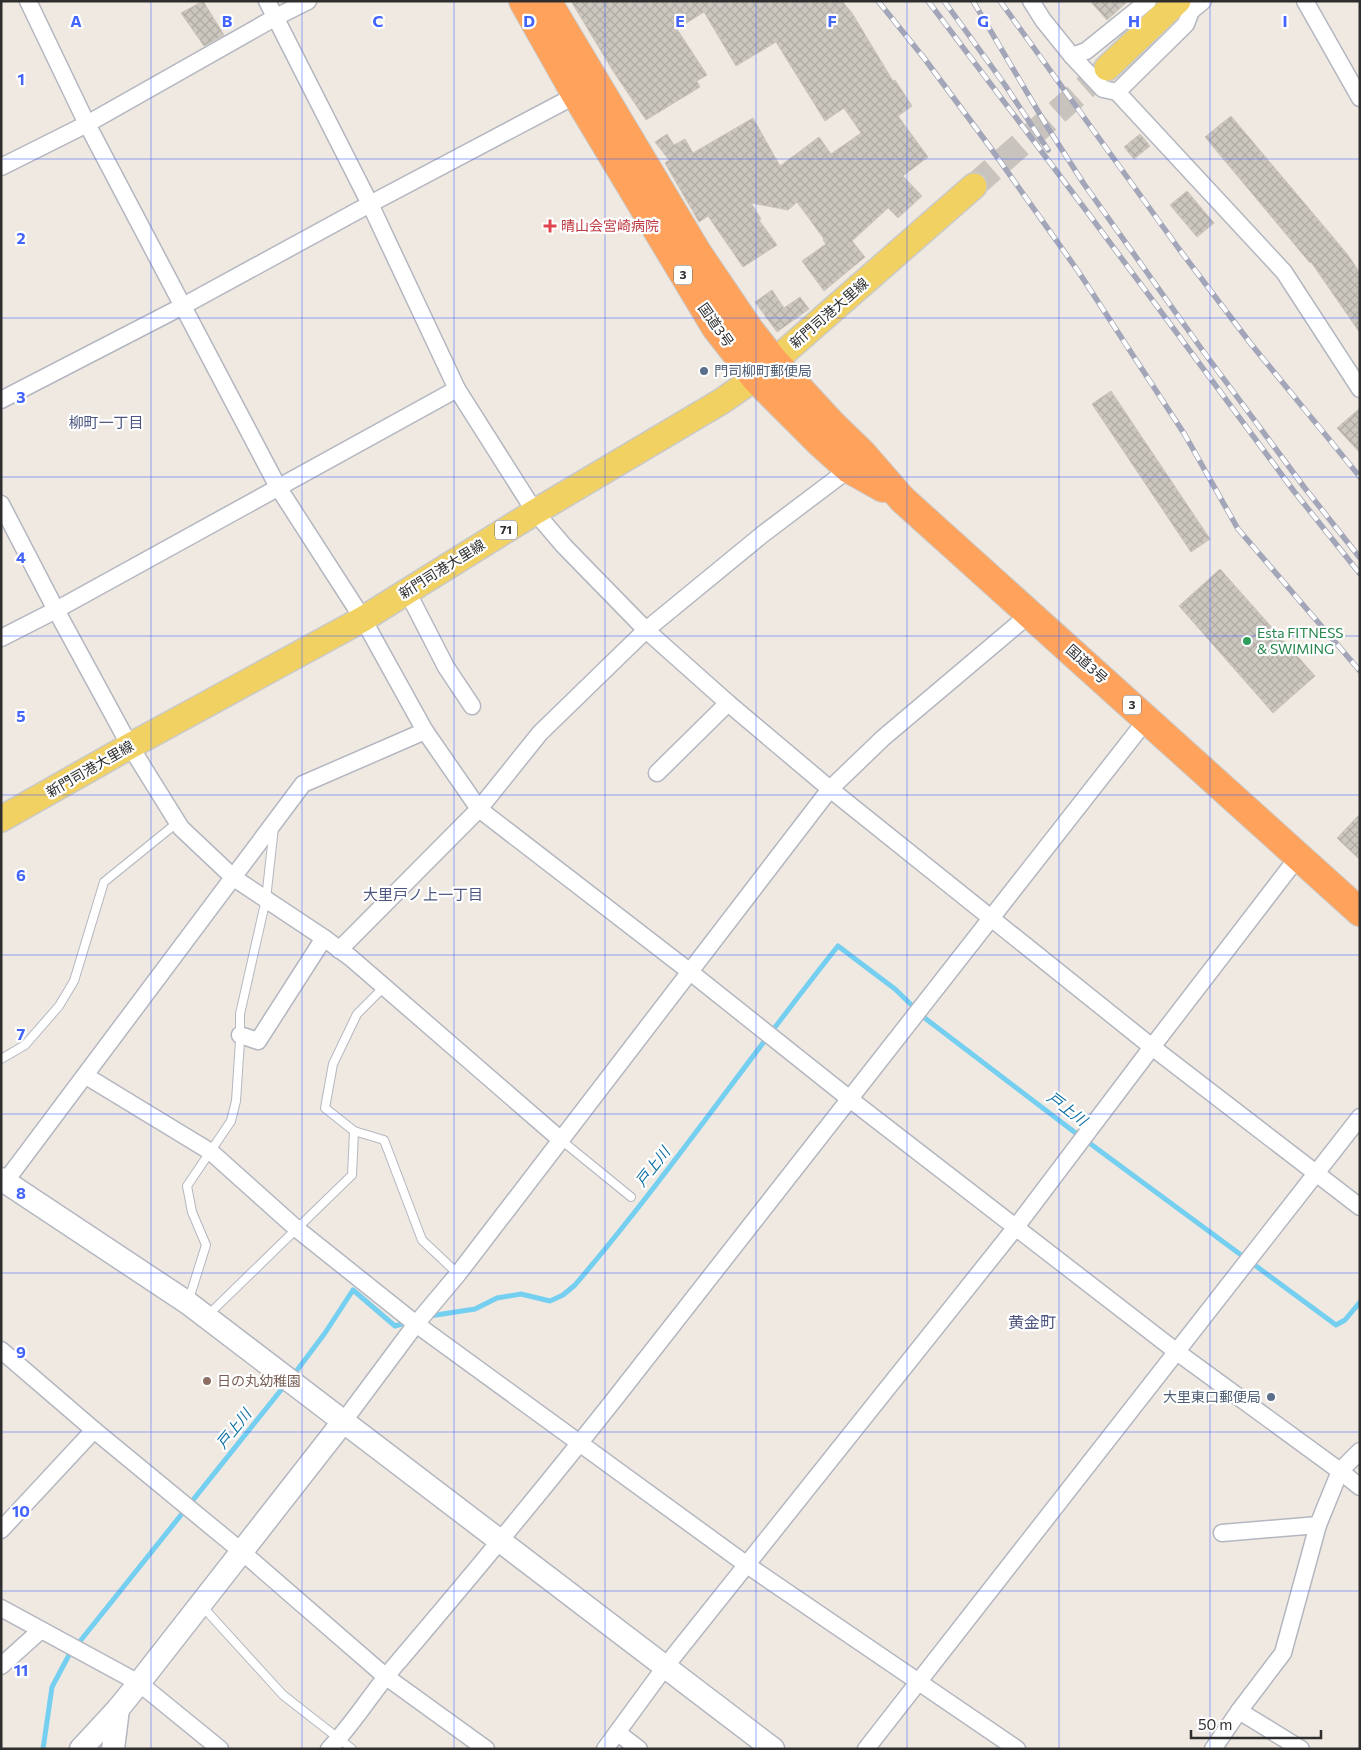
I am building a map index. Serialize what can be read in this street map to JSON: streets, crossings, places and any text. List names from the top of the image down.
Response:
{
  "streets": {
    "highway": ["3", "国道3号"],
    "main road": ["新門司港大里線", "71"]
  },
  "crossings": [
    ["新門司港大里線", "国道3号"]
  ],
  "districts": ["柳町一丁目", "大里戸ノ上一丁目", "黄金町"],
  "water": ["戸上川"],
  "places": {
    "health": ["晴山会宮崎病院"],
    "other": [
      "門司柳町郵便局",
      "Esta FITNESS & SWIMING",
      "日の丸幼稚園",
      "大里東口郵便局"
    ]
  },
  "scale_bar": "50 m",
  "grid": {
    "columns": [
      "A",
      "B",
      "C",
      "D",
      "E",
      "F",
      "G",
      "H",
      "I"
    ],
    "rows": [
      "1",
      "2",
      "3",
      "4",
      "5",
      "6",
      "7",
      "8",
      "9",
      "10",
      "11"
    ]
  }
}
